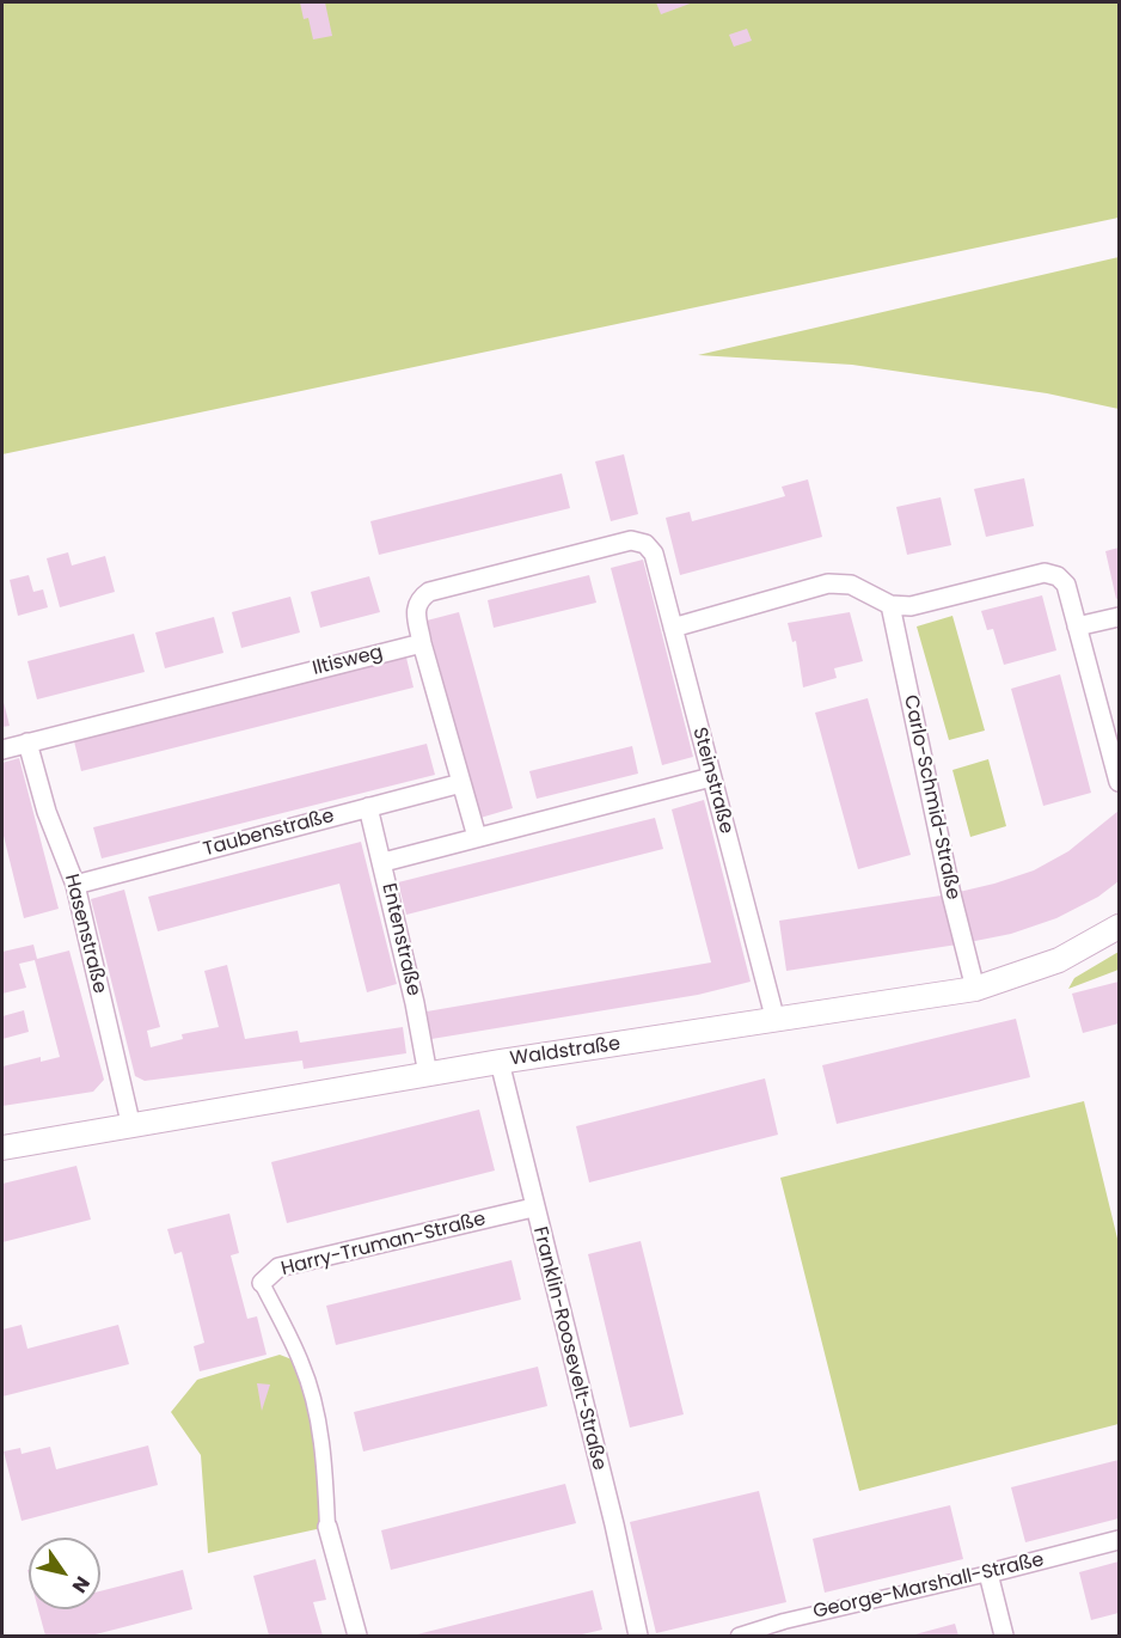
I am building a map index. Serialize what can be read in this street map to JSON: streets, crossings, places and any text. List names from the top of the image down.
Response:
{
  "streets": {
    "street": [
      "Iltisweg",
      "Steinstraße",
      "Carlo-Schmid-Straße",
      "Taubenstraße",
      "Hasenstraße",
      "Entenstraße",
      "Waldstraße",
      "Harry-Truman-Straße",
      "Franklin-Roosevelt-Straße",
      "George-Marshall-Straße"
    ]
  },
  "crossings": [
    ["Iltisweg", "Steinstraße"],
    ["Iltisweg", "Hasenstraße"],
    ["Steinstraße", "Waldstraße"],
    ["Carlo-Schmid-Straße", "Waldstraße"],
    ["Taubenstraße", "Hasenstraße"],
    ["Taubenstraße", "Entenstraße"],
    ["Hasenstraße", "Waldstraße"],
    ["Entenstraße", "Waldstraße"],
    ["Waldstraße", "Franklin-Roosevelt-Straße"],
    ["Harry-Truman-Straße", "Franklin-Roosevelt-Straße"]
  ],
  "north": "bottom right"
}
